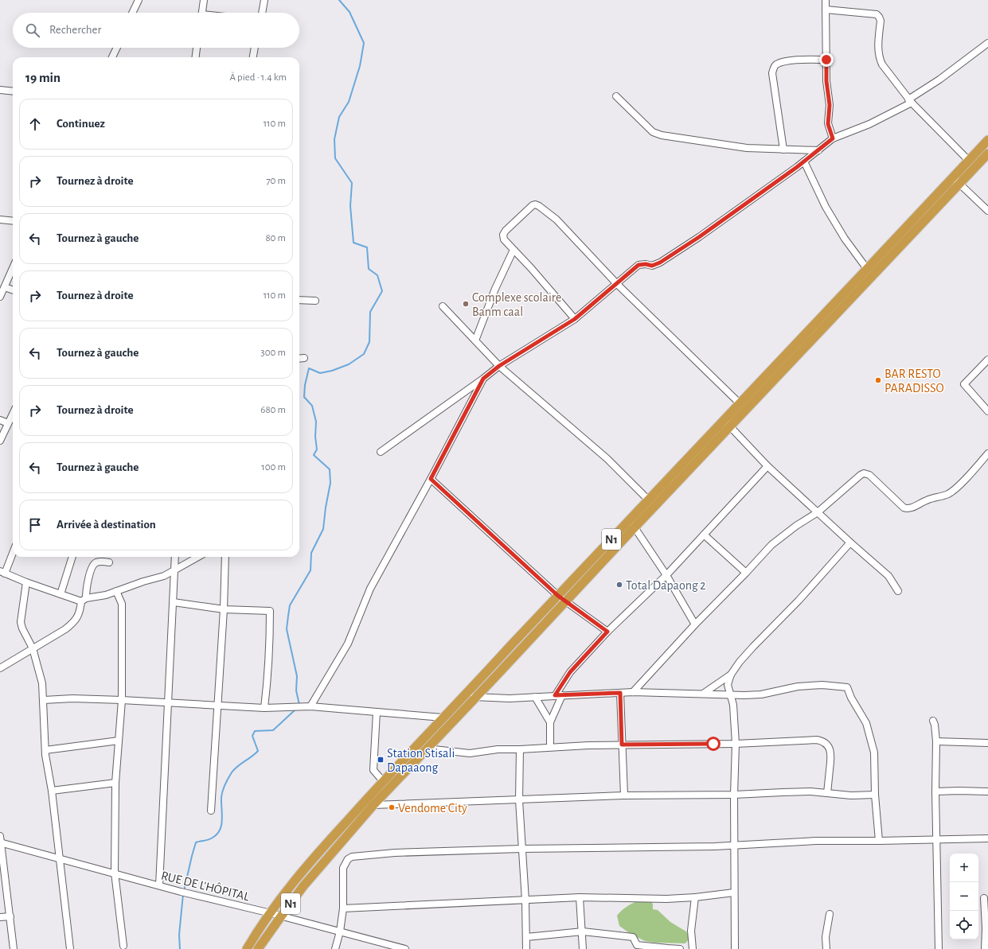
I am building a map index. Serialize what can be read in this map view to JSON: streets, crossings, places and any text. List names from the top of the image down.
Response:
{
  "streets": {
    "highway": ["N1"],
    "street": ["RUE DE L'HÔPITAL"]
  },
  "crossings": [
    ["N1", "RUE DE L'HÔPITAL"]
  ],
  "places": {
    "other": [
      "Complexe scolaire Banm caal",
      "BAR RESTO PARADISSO",
      "Total Dapaong 2",
      "Vendome City"
    ],
    "transit": ["Station Stisali Dapaaong"]
  },
  "page": {
    "search": "Rechercher",
    "heading": ["19 min", "À pied · 1.4 km"],
    "list": [
      ["Continuez", "110 m"],
      ["Tournez à droite", "70 m"],
      ["Tournez à gauche", "80 m"],
      ["Tournez à droite", "110 m"],
      ["Tournez à gauche", "300 m"],
      ["Tournez à droite", "680 m"],
      ["Tournez à gauche", "100 m"],
      "Arrivée à destination"
    ],
    "map_buttons": ["+", "−"]
  }
}
